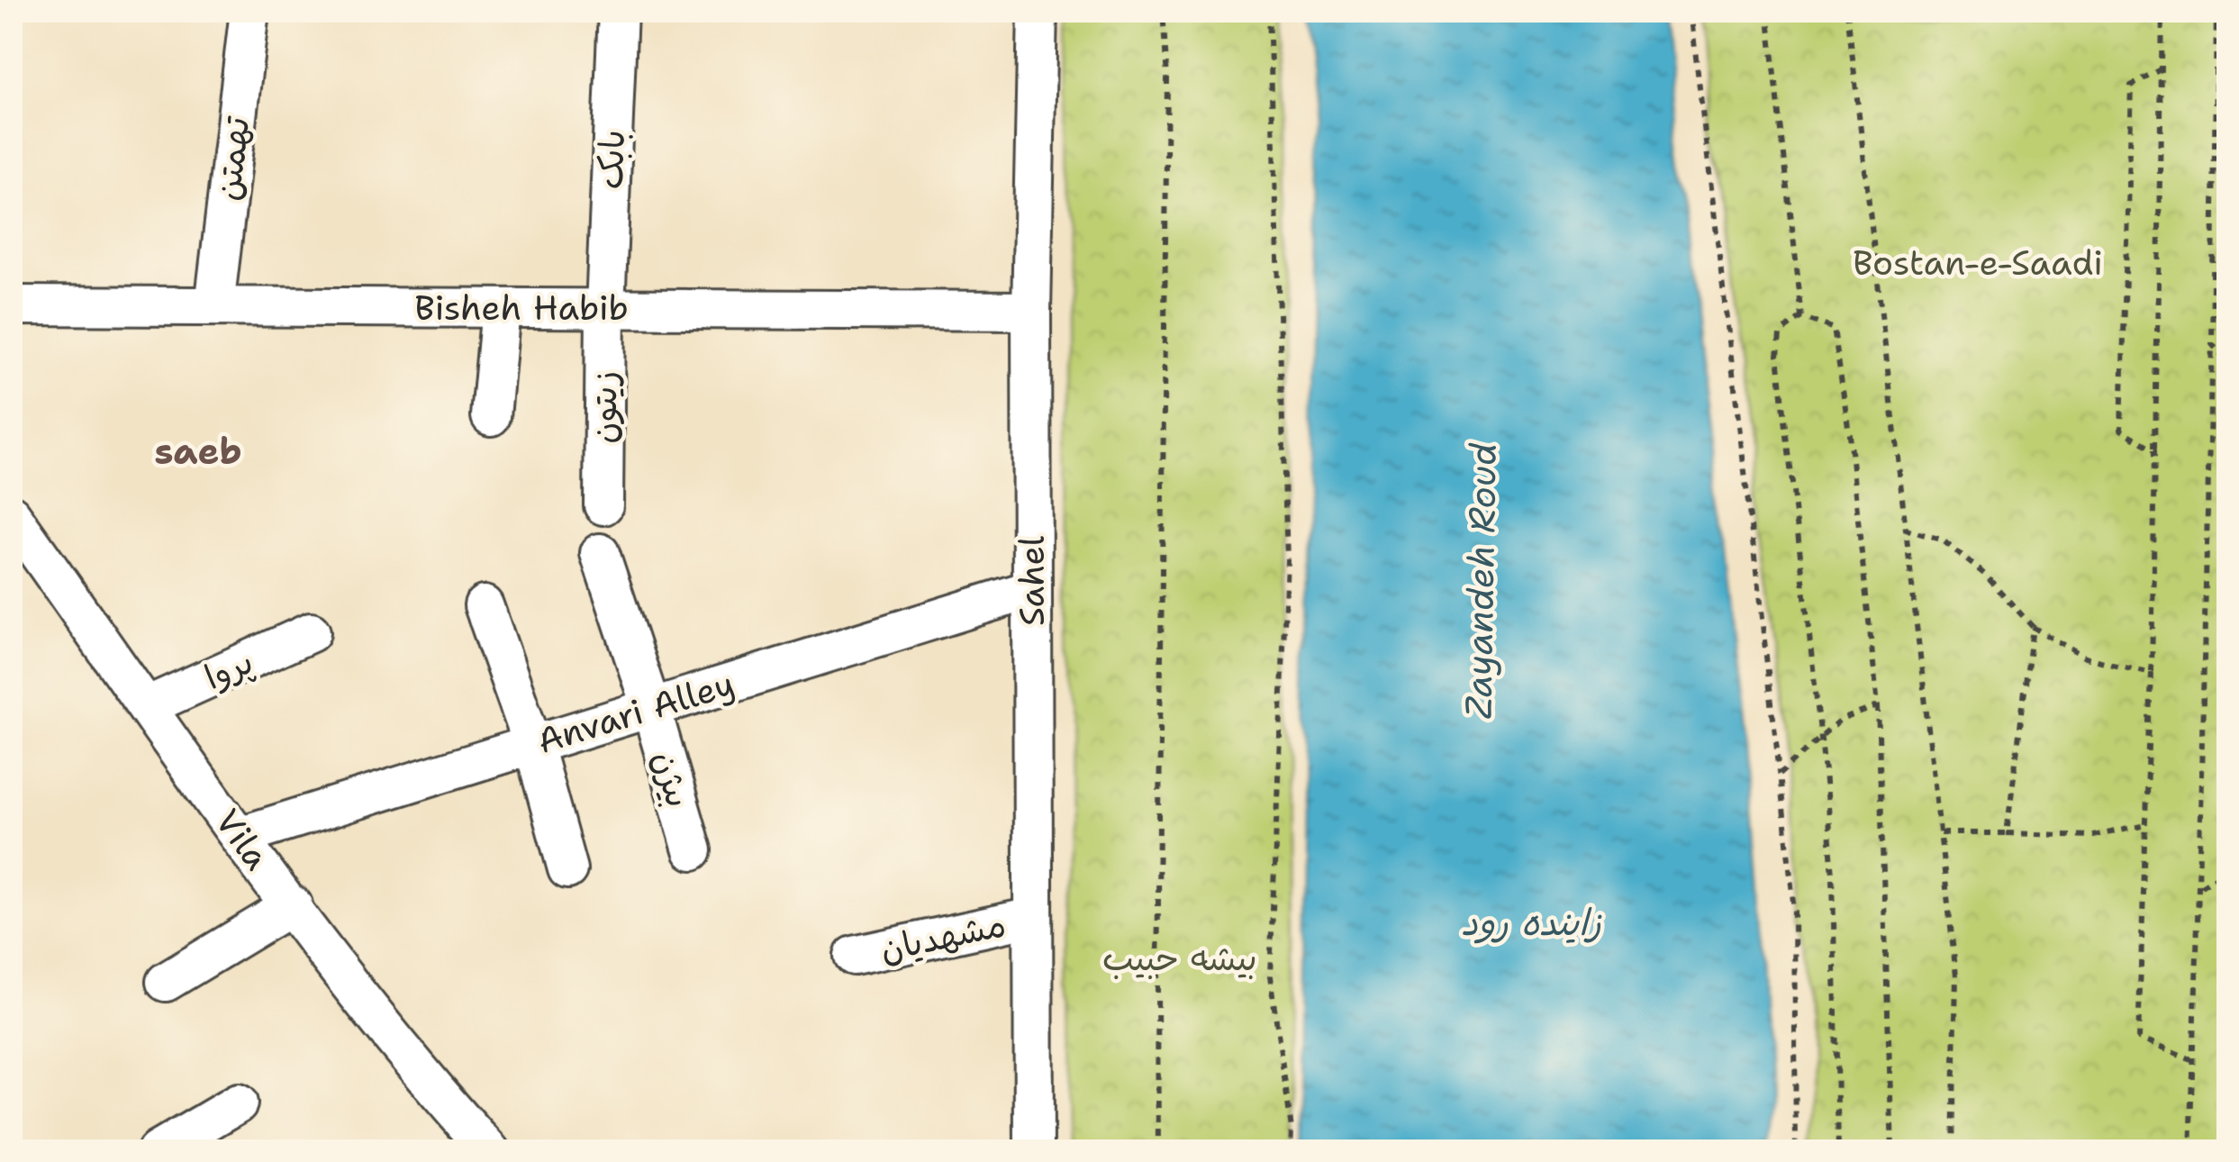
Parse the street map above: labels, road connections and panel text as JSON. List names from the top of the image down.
{
  "streets": {
    "street": [
      "تهمتن",
      "بابک",
      "Bisheh Habib",
      "زیتون",
      "Sahel",
      "پروا",
      "Anvari Alley",
      "بیژن",
      "Vila",
      "مشهدیان"
    ]
  },
  "crossings": [
    ["تهمتن", "Bisheh Habib"],
    ["بابک", "Bisheh Habib"],
    ["بابک", "زیتون"],
    ["Bisheh Habib", "زیتون"],
    ["Bisheh Habib", "Sahel"],
    ["Sahel", "Anvari Alley"],
    ["Sahel", "مشهدیان"],
    ["پروا", "Vila"],
    ["Anvari Alley", "بیژن"],
    ["Anvari Alley", "Vila"]
  ],
  "districts": ["saeb"],
  "water": ["Zayandeh Roud", "زاینده رود"],
  "parks": ["Bostan-e-Saadi", "بیشه حبیب"]
}
